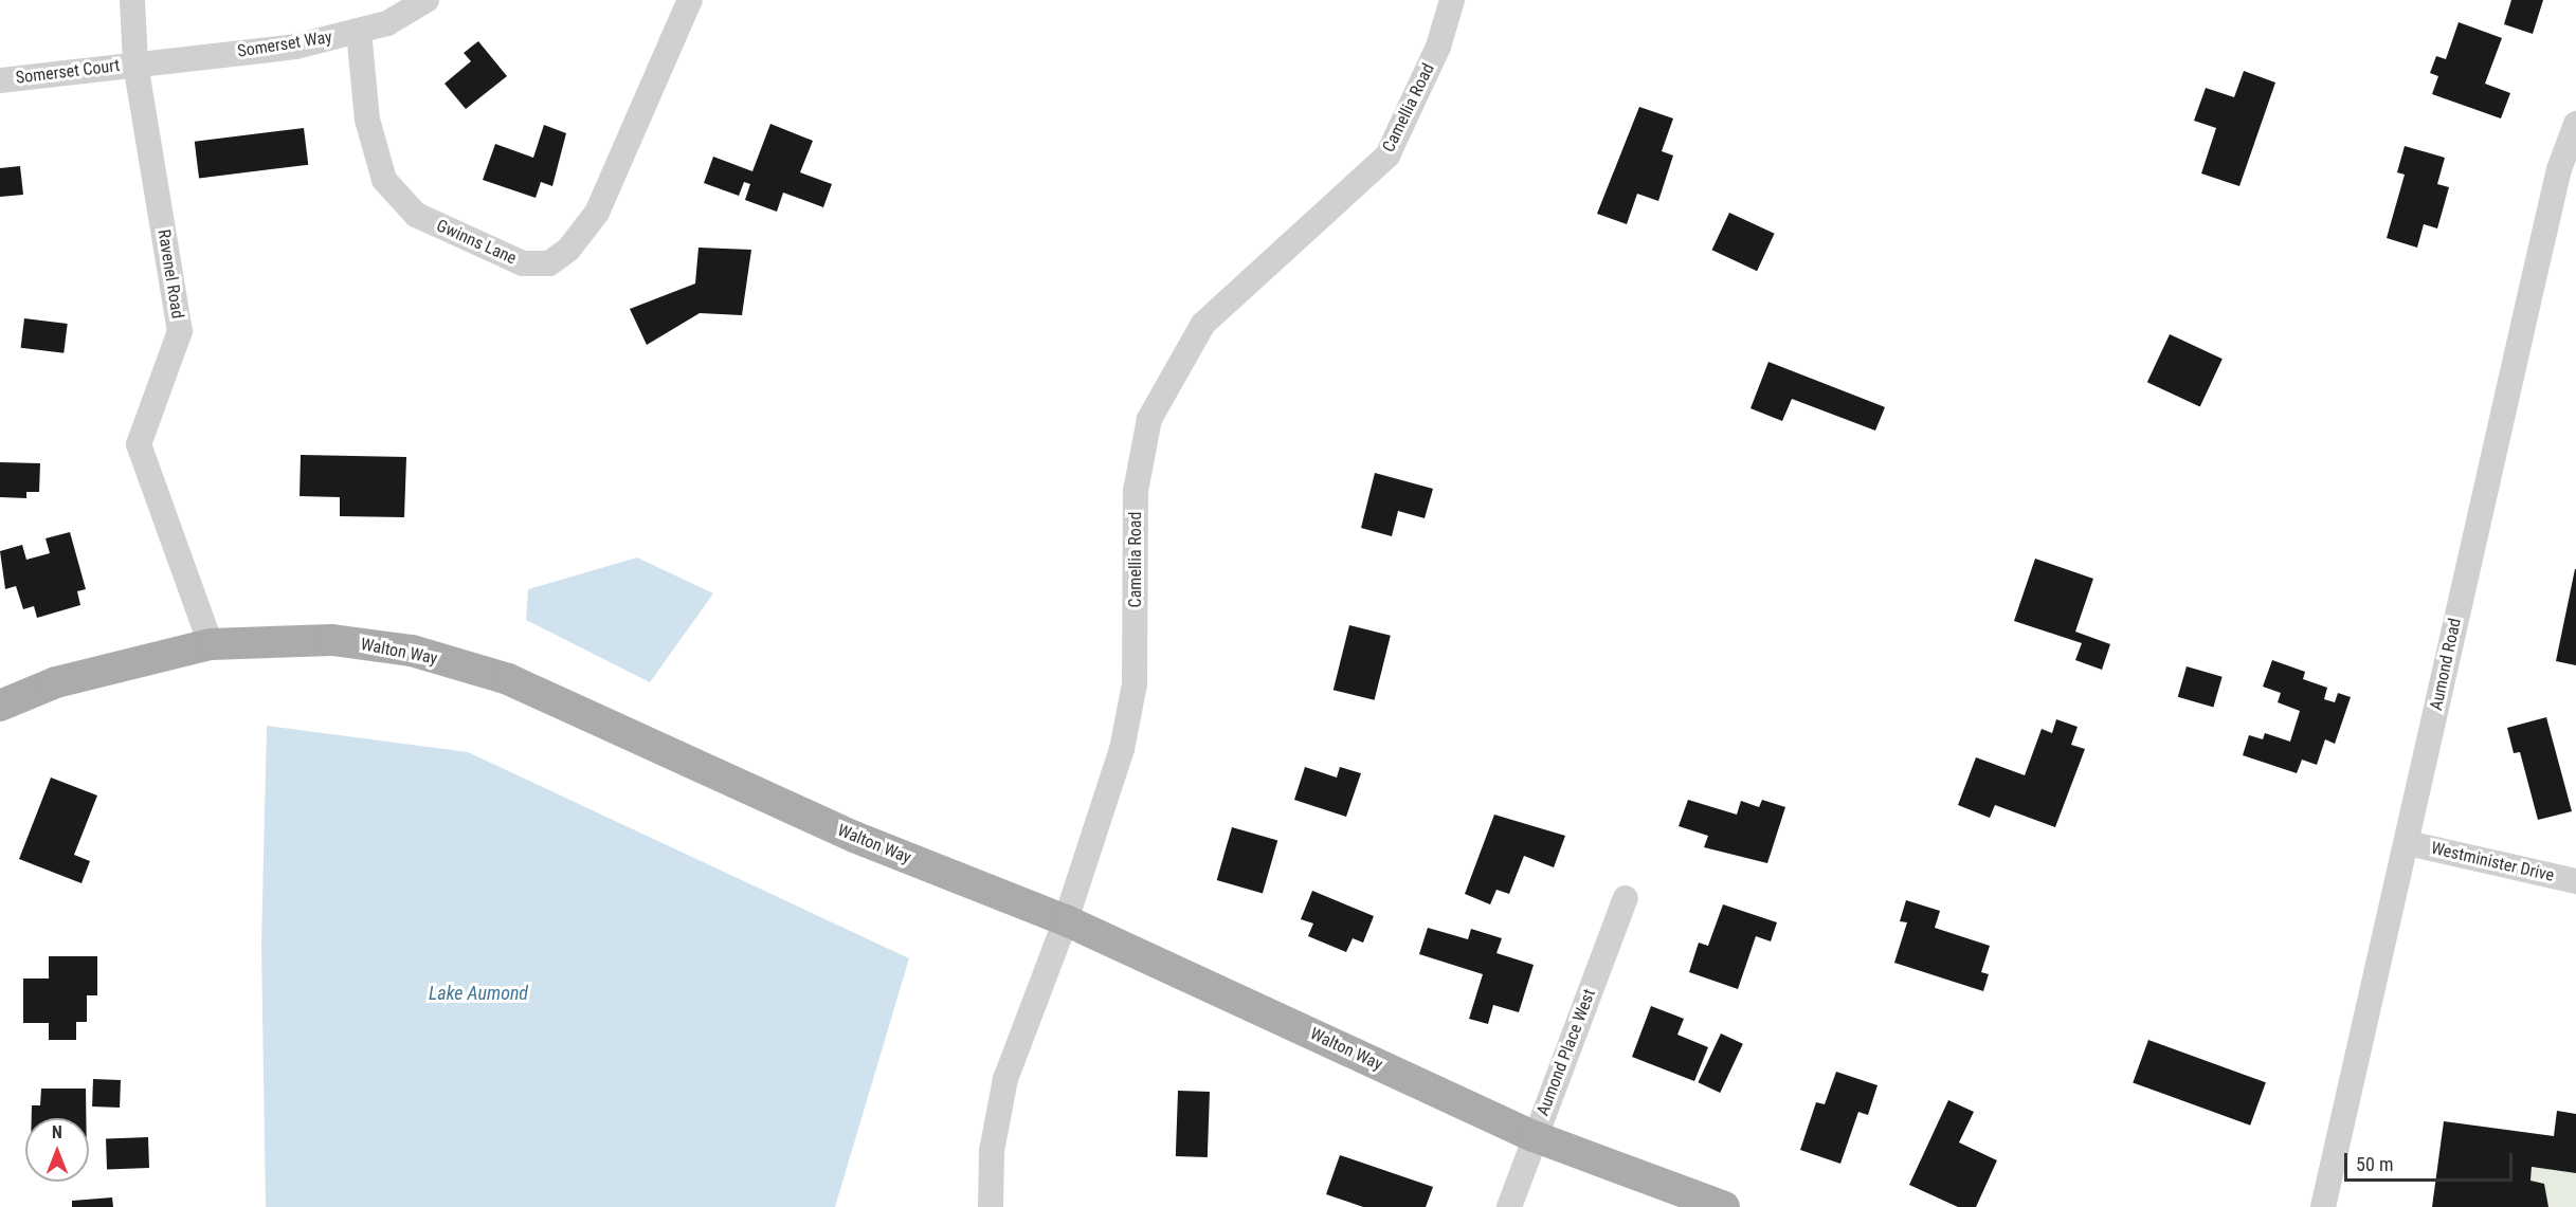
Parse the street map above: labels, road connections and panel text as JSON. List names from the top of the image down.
{
  "streets": {
    "main road": ["Walton Way"],
    "street": [
      "Somerset Way",
      "Somerset Court",
      "Camellia Road",
      "Gwinns Lane",
      "Ravenel Road",
      "Aumond Road",
      "Westminister Drive",
      "Aumond Place West"
    ]
  },
  "crossings": [
    ["Somerset Way", "Somerset Court"],
    ["Somerset Way", "Gwinns Lane"],
    ["Somerset Way", "Ravenel Road"],
    ["Somerset Court", "Ravenel Road"],
    ["Camellia Road", "Walton Way"],
    ["Ravenel Road", "Walton Way"],
    ["Walton Way", "Aumond Place West"],
    ["Aumond Road", "Westminister Drive"]
  ],
  "water": ["Lake Aumond"],
  "scale_bar": "50 m",
  "north": "top"
}
